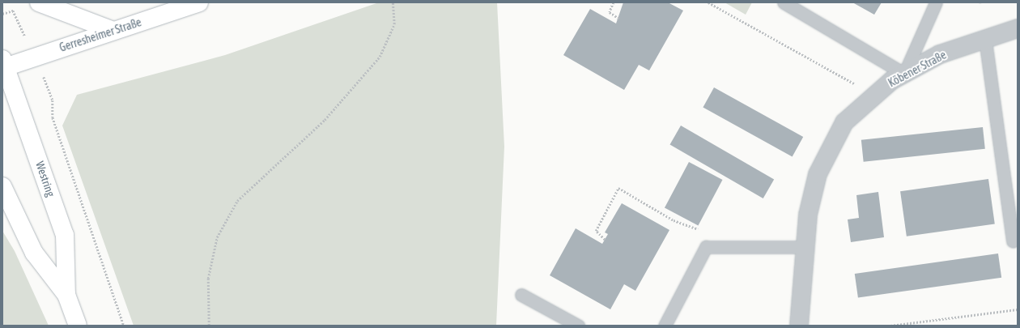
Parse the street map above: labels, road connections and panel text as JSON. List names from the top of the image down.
{
  "streets": {
    "main road": ["Gerresheimer Straße", "Westring"],
    "street": ["Köbener Straße"]
  },
  "crossings": [
    ["Gerresheimer Straße", "Westring"]
  ]
}
